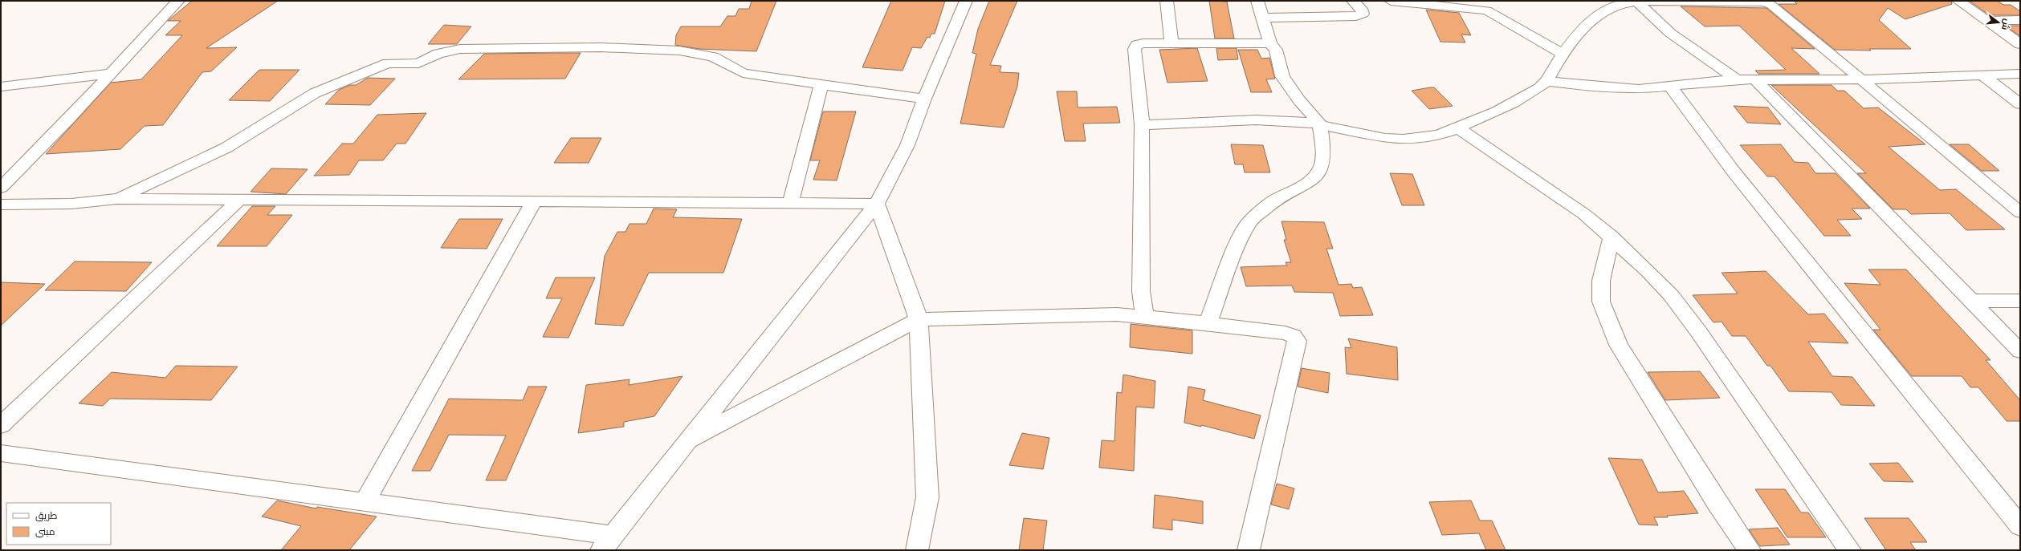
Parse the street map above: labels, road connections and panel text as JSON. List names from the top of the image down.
{
  "legend": ["طريق", "مبنى"],
  "north": "right"
}
